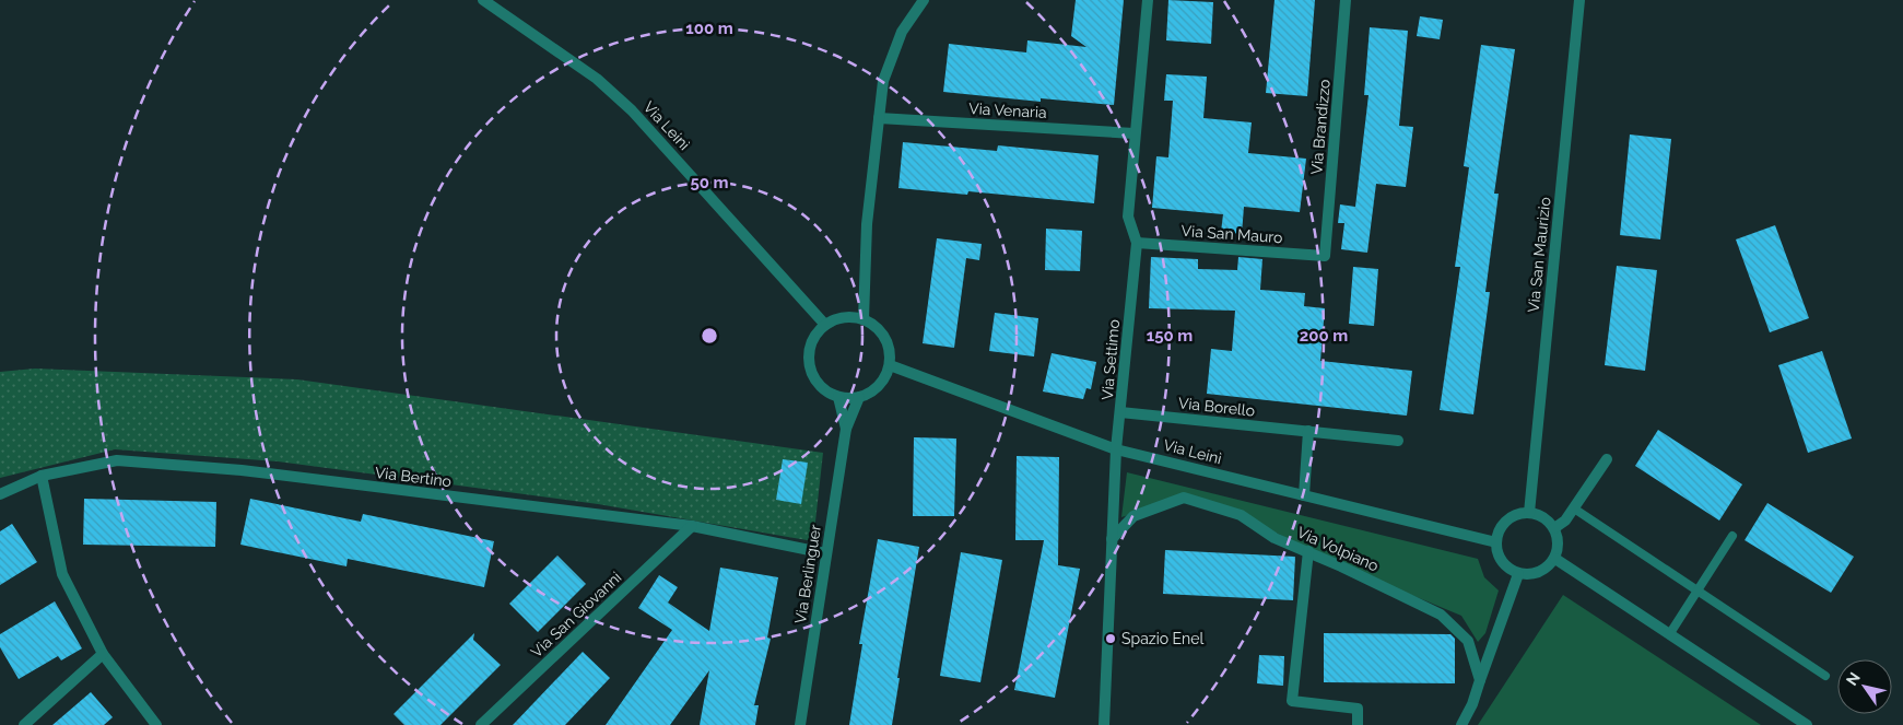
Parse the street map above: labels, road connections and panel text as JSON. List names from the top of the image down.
{
  "streets": {
    "street": [
      "Via Venaria",
      "Via Leinì",
      "Via Brandizzo",
      "Via San Mauro",
      "Via San Maurizio",
      "Via Settimo",
      "Via Borello",
      "Via Bertino",
      "Via Volpiano",
      "Via Berlinguer",
      "Via San Giovanni"
    ]
  },
  "crossings": [
    ["Via Venaria", "Via Settimo"],
    ["Via Leinì", "Via San Maurizio"],
    ["Via Leinì", "Via Settimo"],
    ["Via Brandizzo", "Via San Mauro"],
    ["Via San Mauro", "Via Settimo"],
    ["Via Settimo", "Via Borello"],
    ["Via Settimo", "Via Volpiano"],
    ["Via Bertino", "Via Berlinguer"],
    ["Via Bertino", "Via San Giovanni"]
  ],
  "places": ["Spazio Enel"],
  "north": "top left",
  "rings": [
    "100 m",
    "50 m",
    "150 m",
    "200 m"
  ]
}
